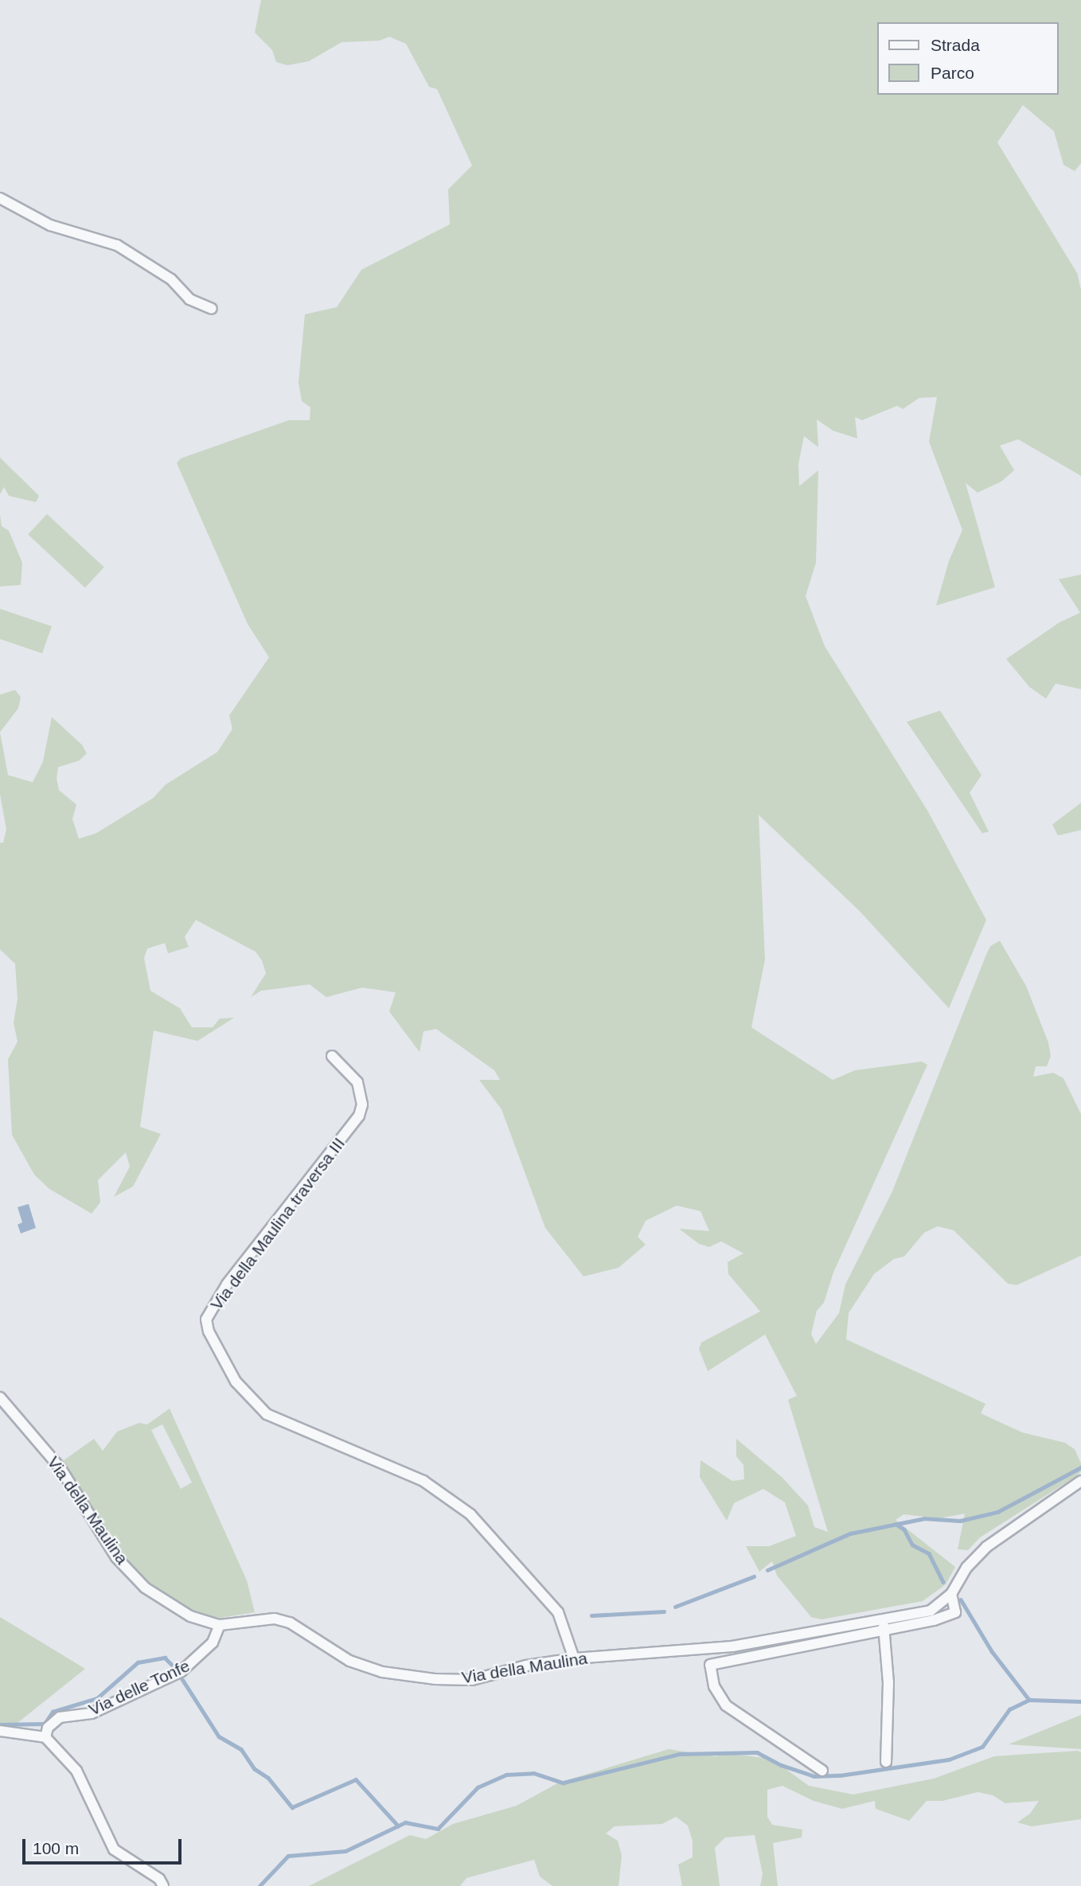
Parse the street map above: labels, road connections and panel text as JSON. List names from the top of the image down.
{
  "streets": {
    "street": ["Via della Maulina traversa III", "Via della Maulina", "Via delle Tonfe"]
  },
  "crossings": [
    ["Via della Maulina traversa III", "Via della Maulina"],
    ["Via della Maulina", "Via delle Tonfe"]
  ],
  "legend": ["Strada", "Parco"],
  "scale_bar": "100 m"
}
